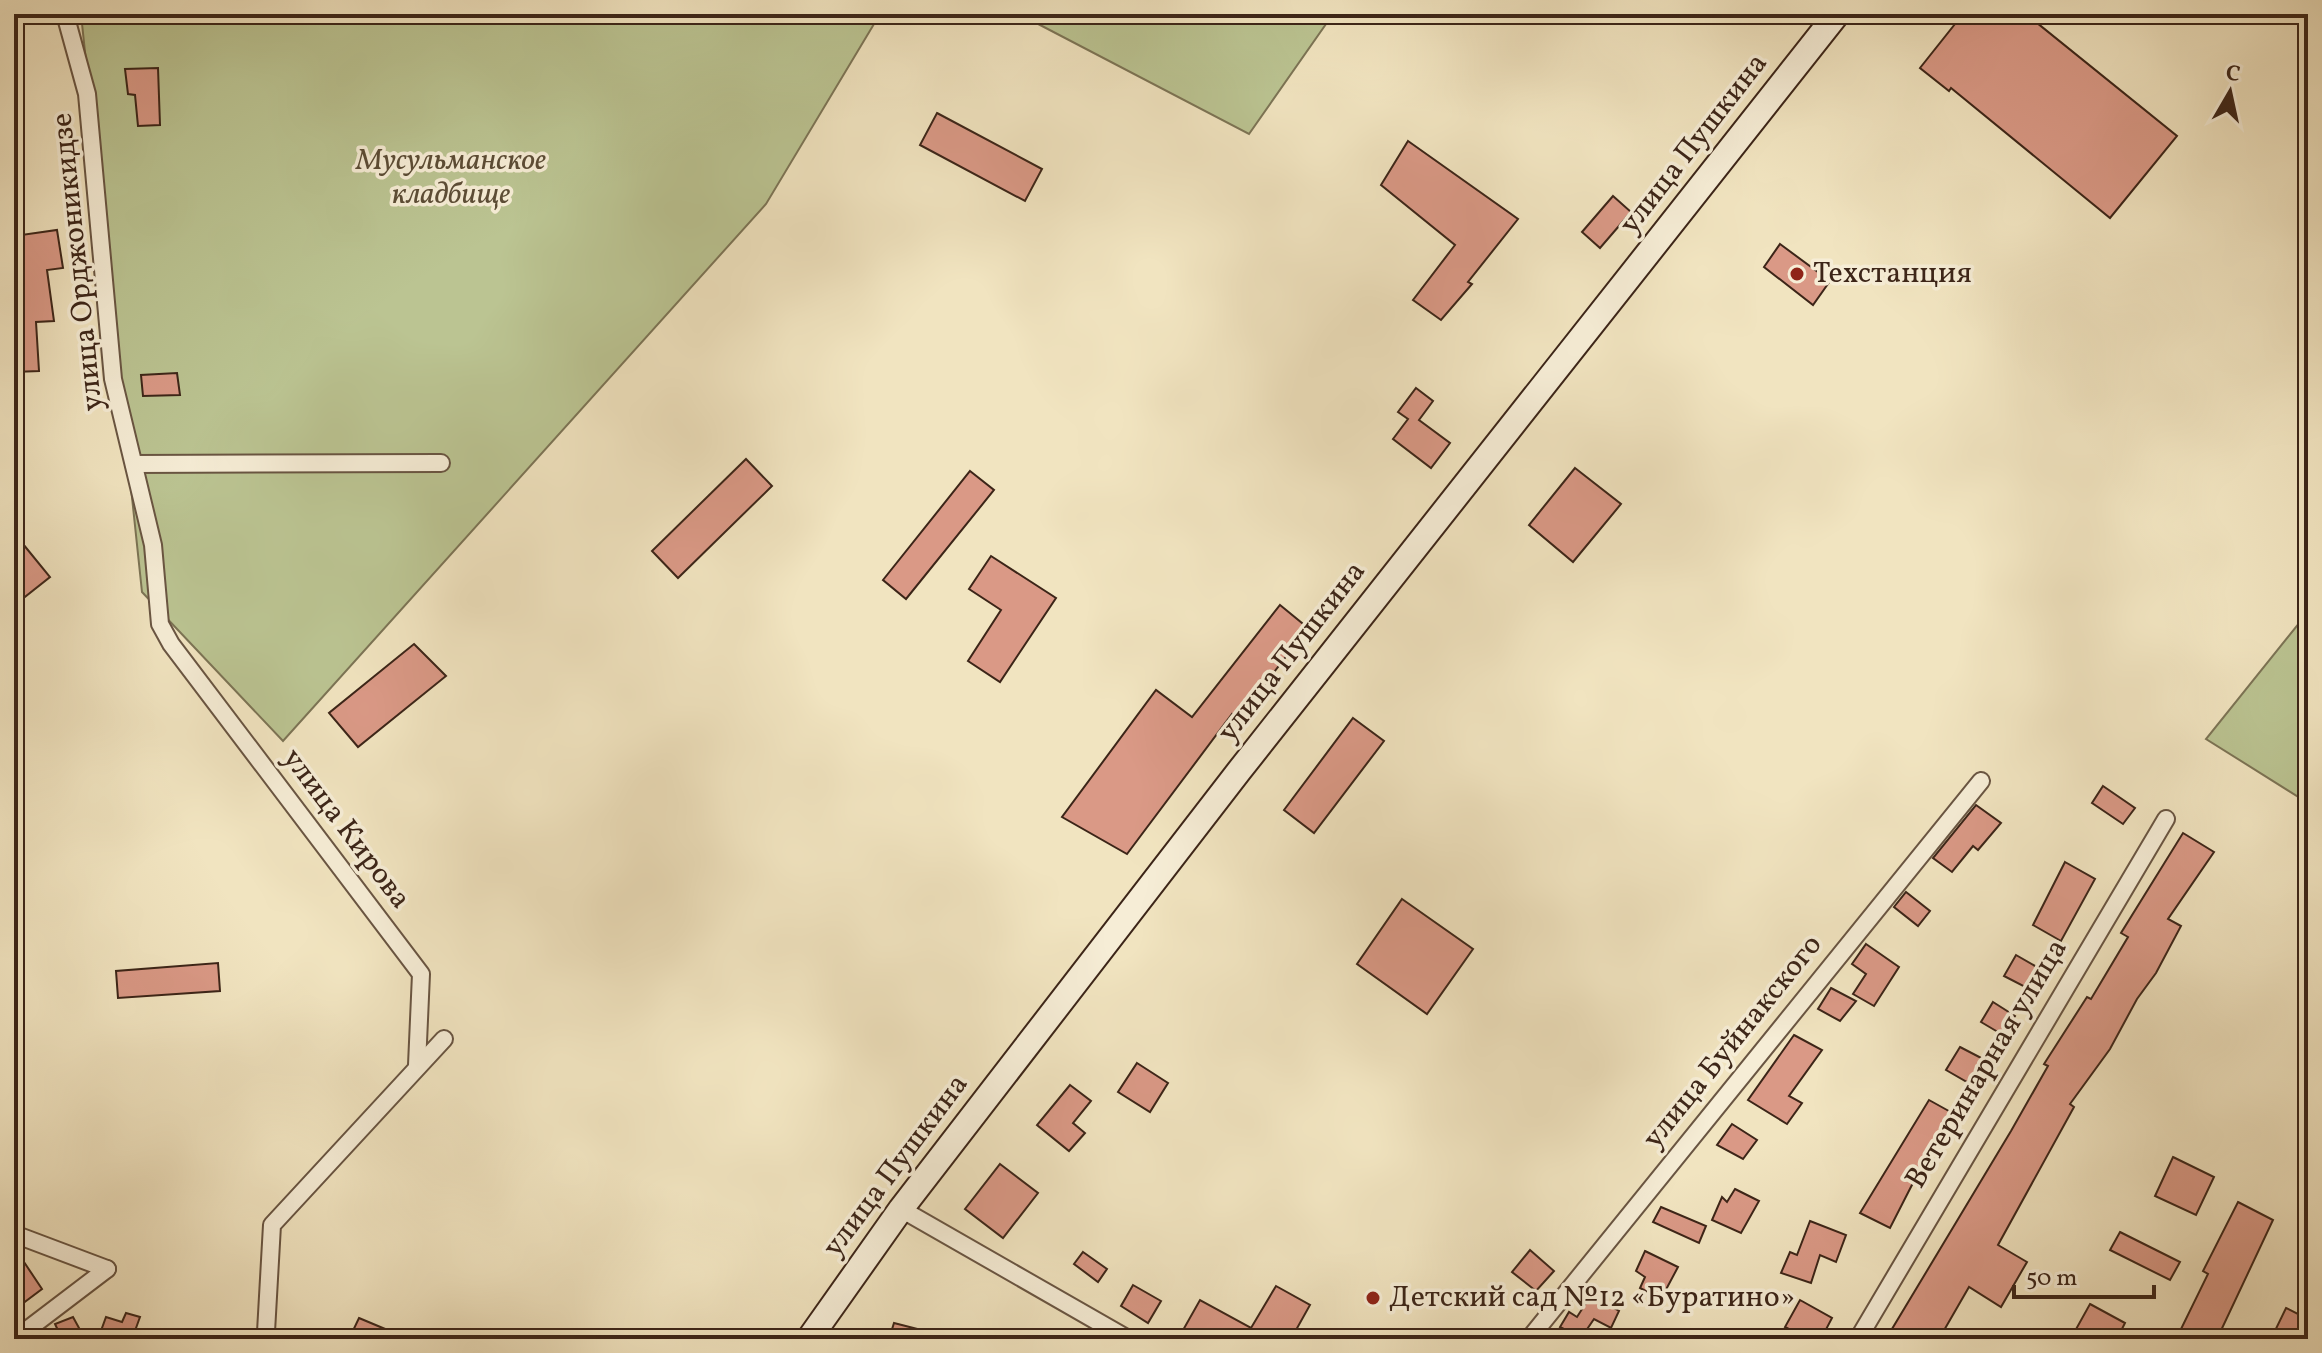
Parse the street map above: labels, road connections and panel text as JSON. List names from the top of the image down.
{
  "streets": {
    "street": [
      "улица Пушкина",
      "улица Орджоникидзе",
      "улица Кирова",
      "улица Буйнакского",
      "Ветеринарная улица"
    ]
  },
  "crossings": [
    ["улица Орджоникидзе", "улица Кирова"]
  ],
  "parks": ["Мусульманское кладбище"],
  "places": ["Техстанция", "Детский сад №12 «Буратино»"],
  "scale_bar": "50 m",
  "north": "top"
}
